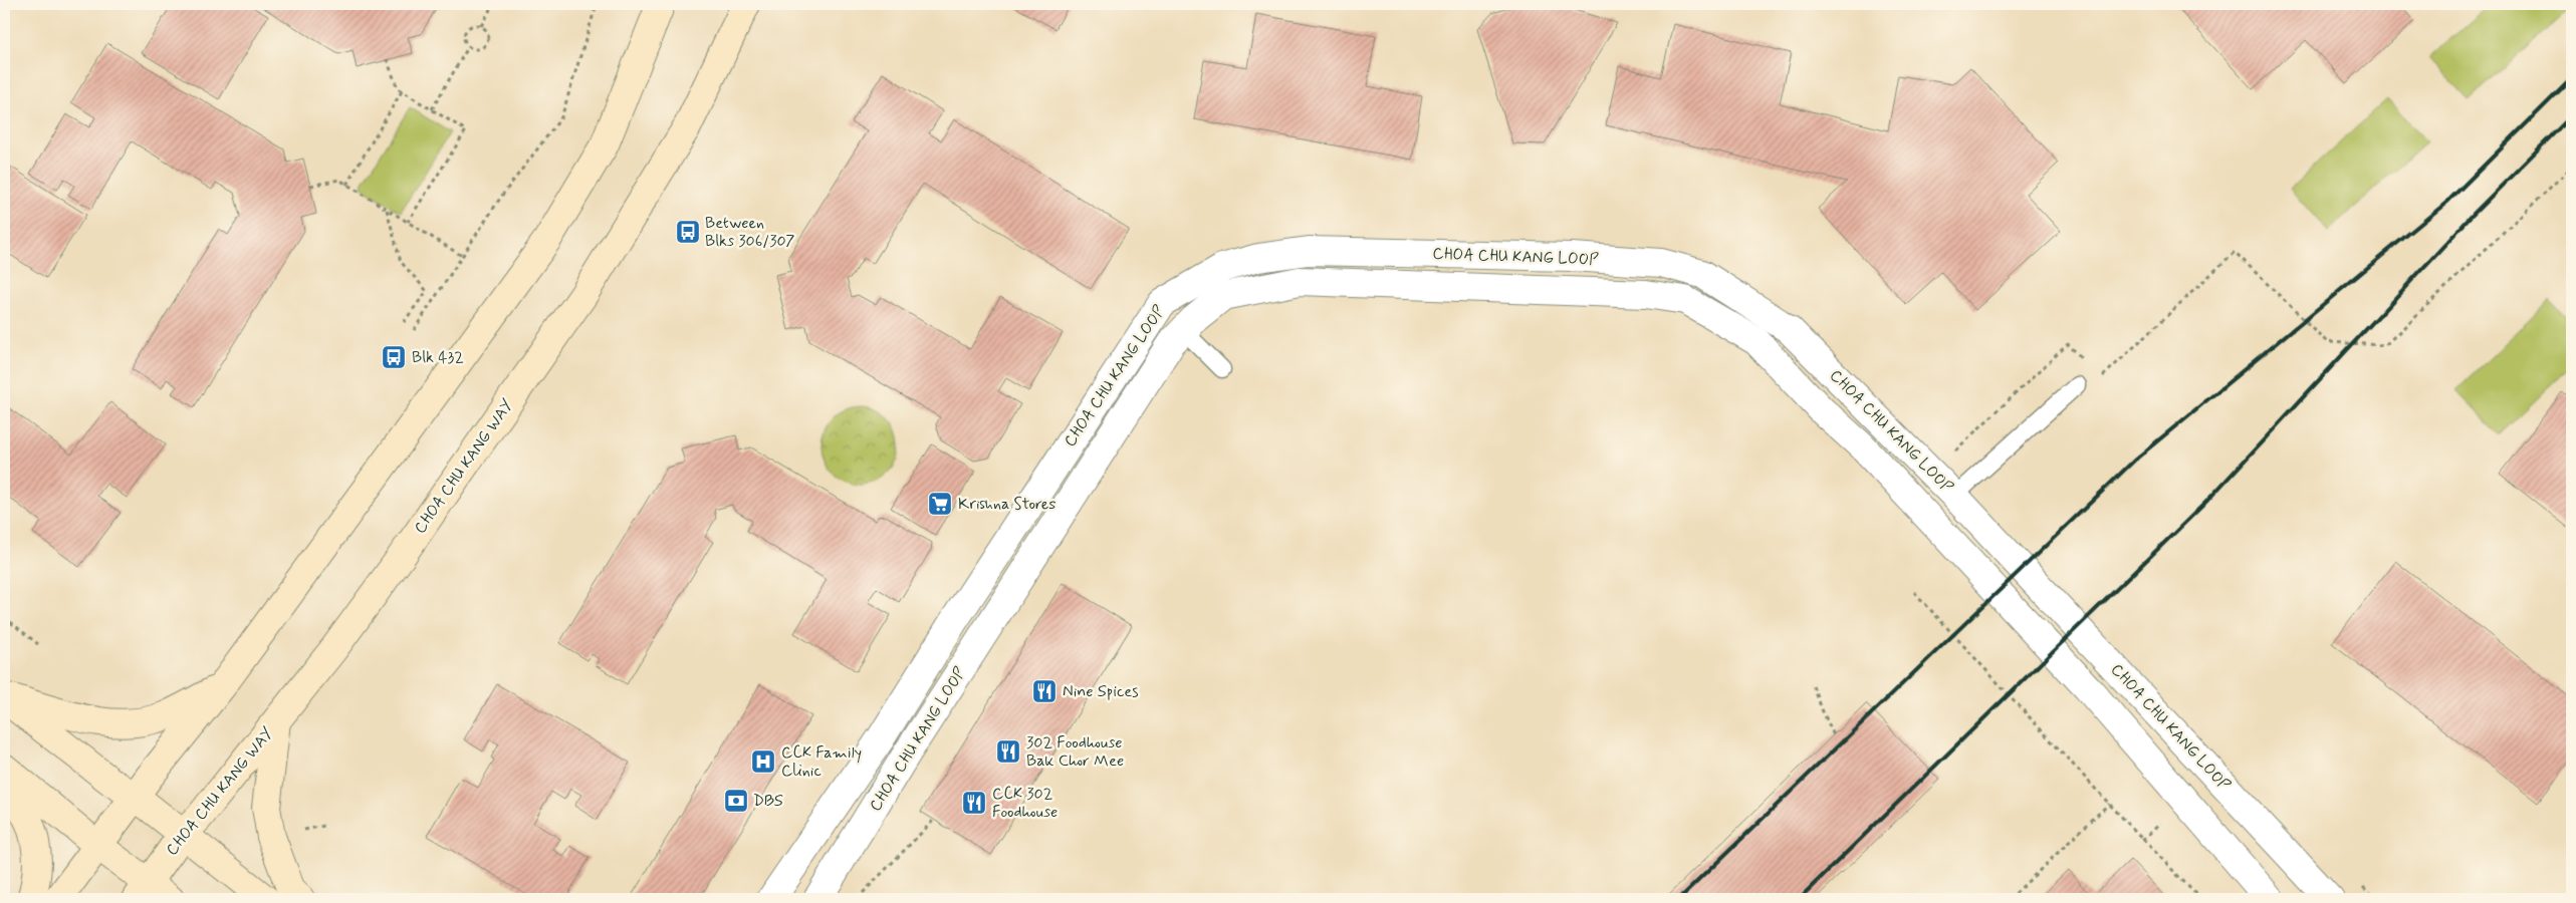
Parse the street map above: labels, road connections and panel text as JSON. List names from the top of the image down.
{
  "streets": {
    "main road": ["CHOA CHU KANG WAY"],
    "street": ["CHOA CHU KANG LOOP"]
  },
  "places": {
    "bus stop": ["Between Blks 306/307", "Blk 432"],
    "supermarket": ["Krishna Stores"],
    "restaurant": ["Nine Spices", "302 Foodhouse Bak Chor Mee", "CCK 302 Foodhouse"],
    "hospital": ["CCK Family Clinic"],
    "bank": ["DBS"]
  }
}
